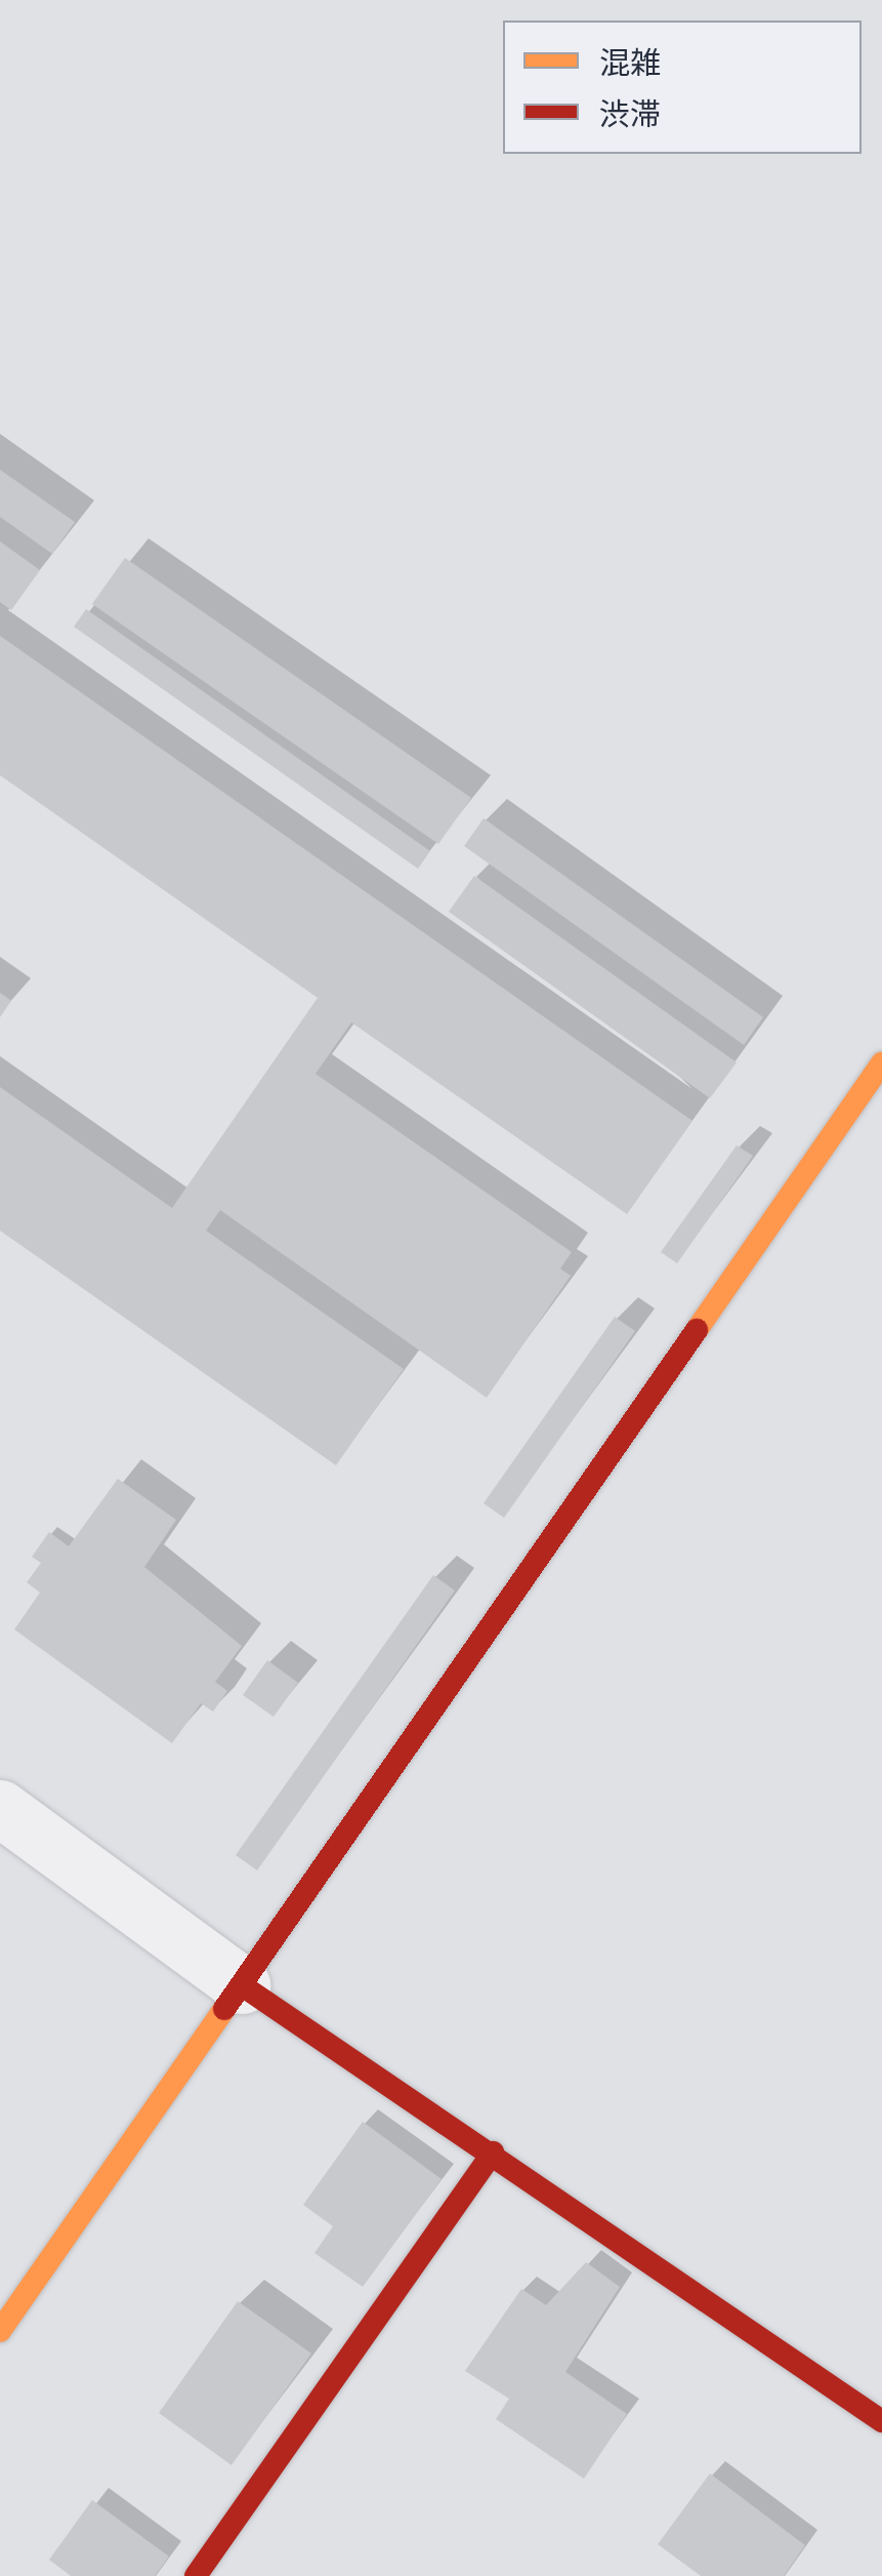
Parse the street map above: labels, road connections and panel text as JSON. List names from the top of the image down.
{
  "legend": ["混雑", "渋滞"]
}
